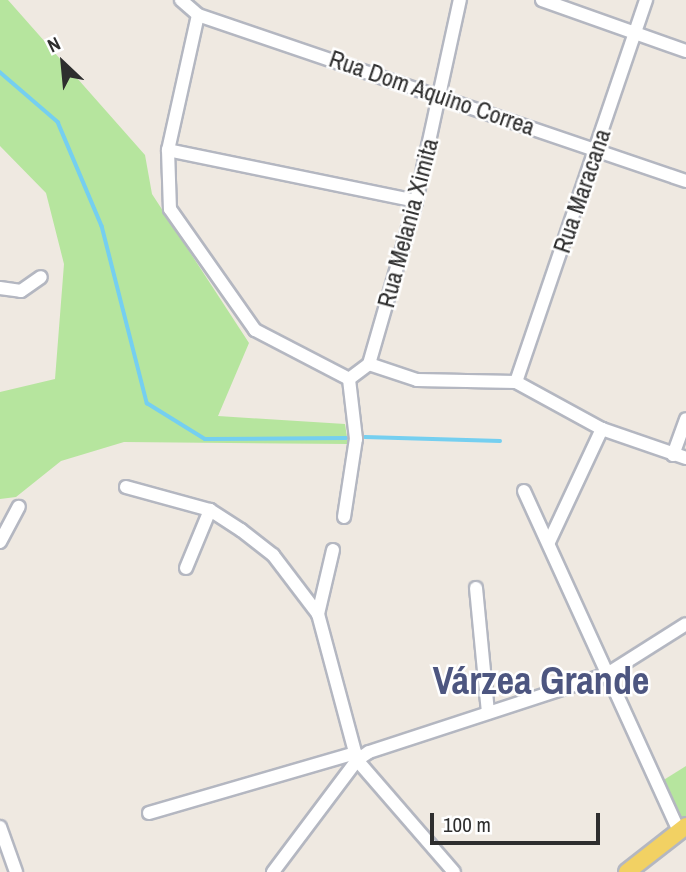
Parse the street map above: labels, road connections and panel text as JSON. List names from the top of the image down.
{
  "streets": {
    "street": ["Rua Dom Aquino Correa", "Rua Maracana", "Rua Melania Ximita"]
  },
  "crossings": [
    ["Rua Dom Aquino Correa", "Rua Maracana"],
    ["Rua Dom Aquino Correa", "Rua Melania Ximita"]
  ],
  "districts": ["Várzea Grande"],
  "scale_bar": "100 m",
  "north": "top left"
}
